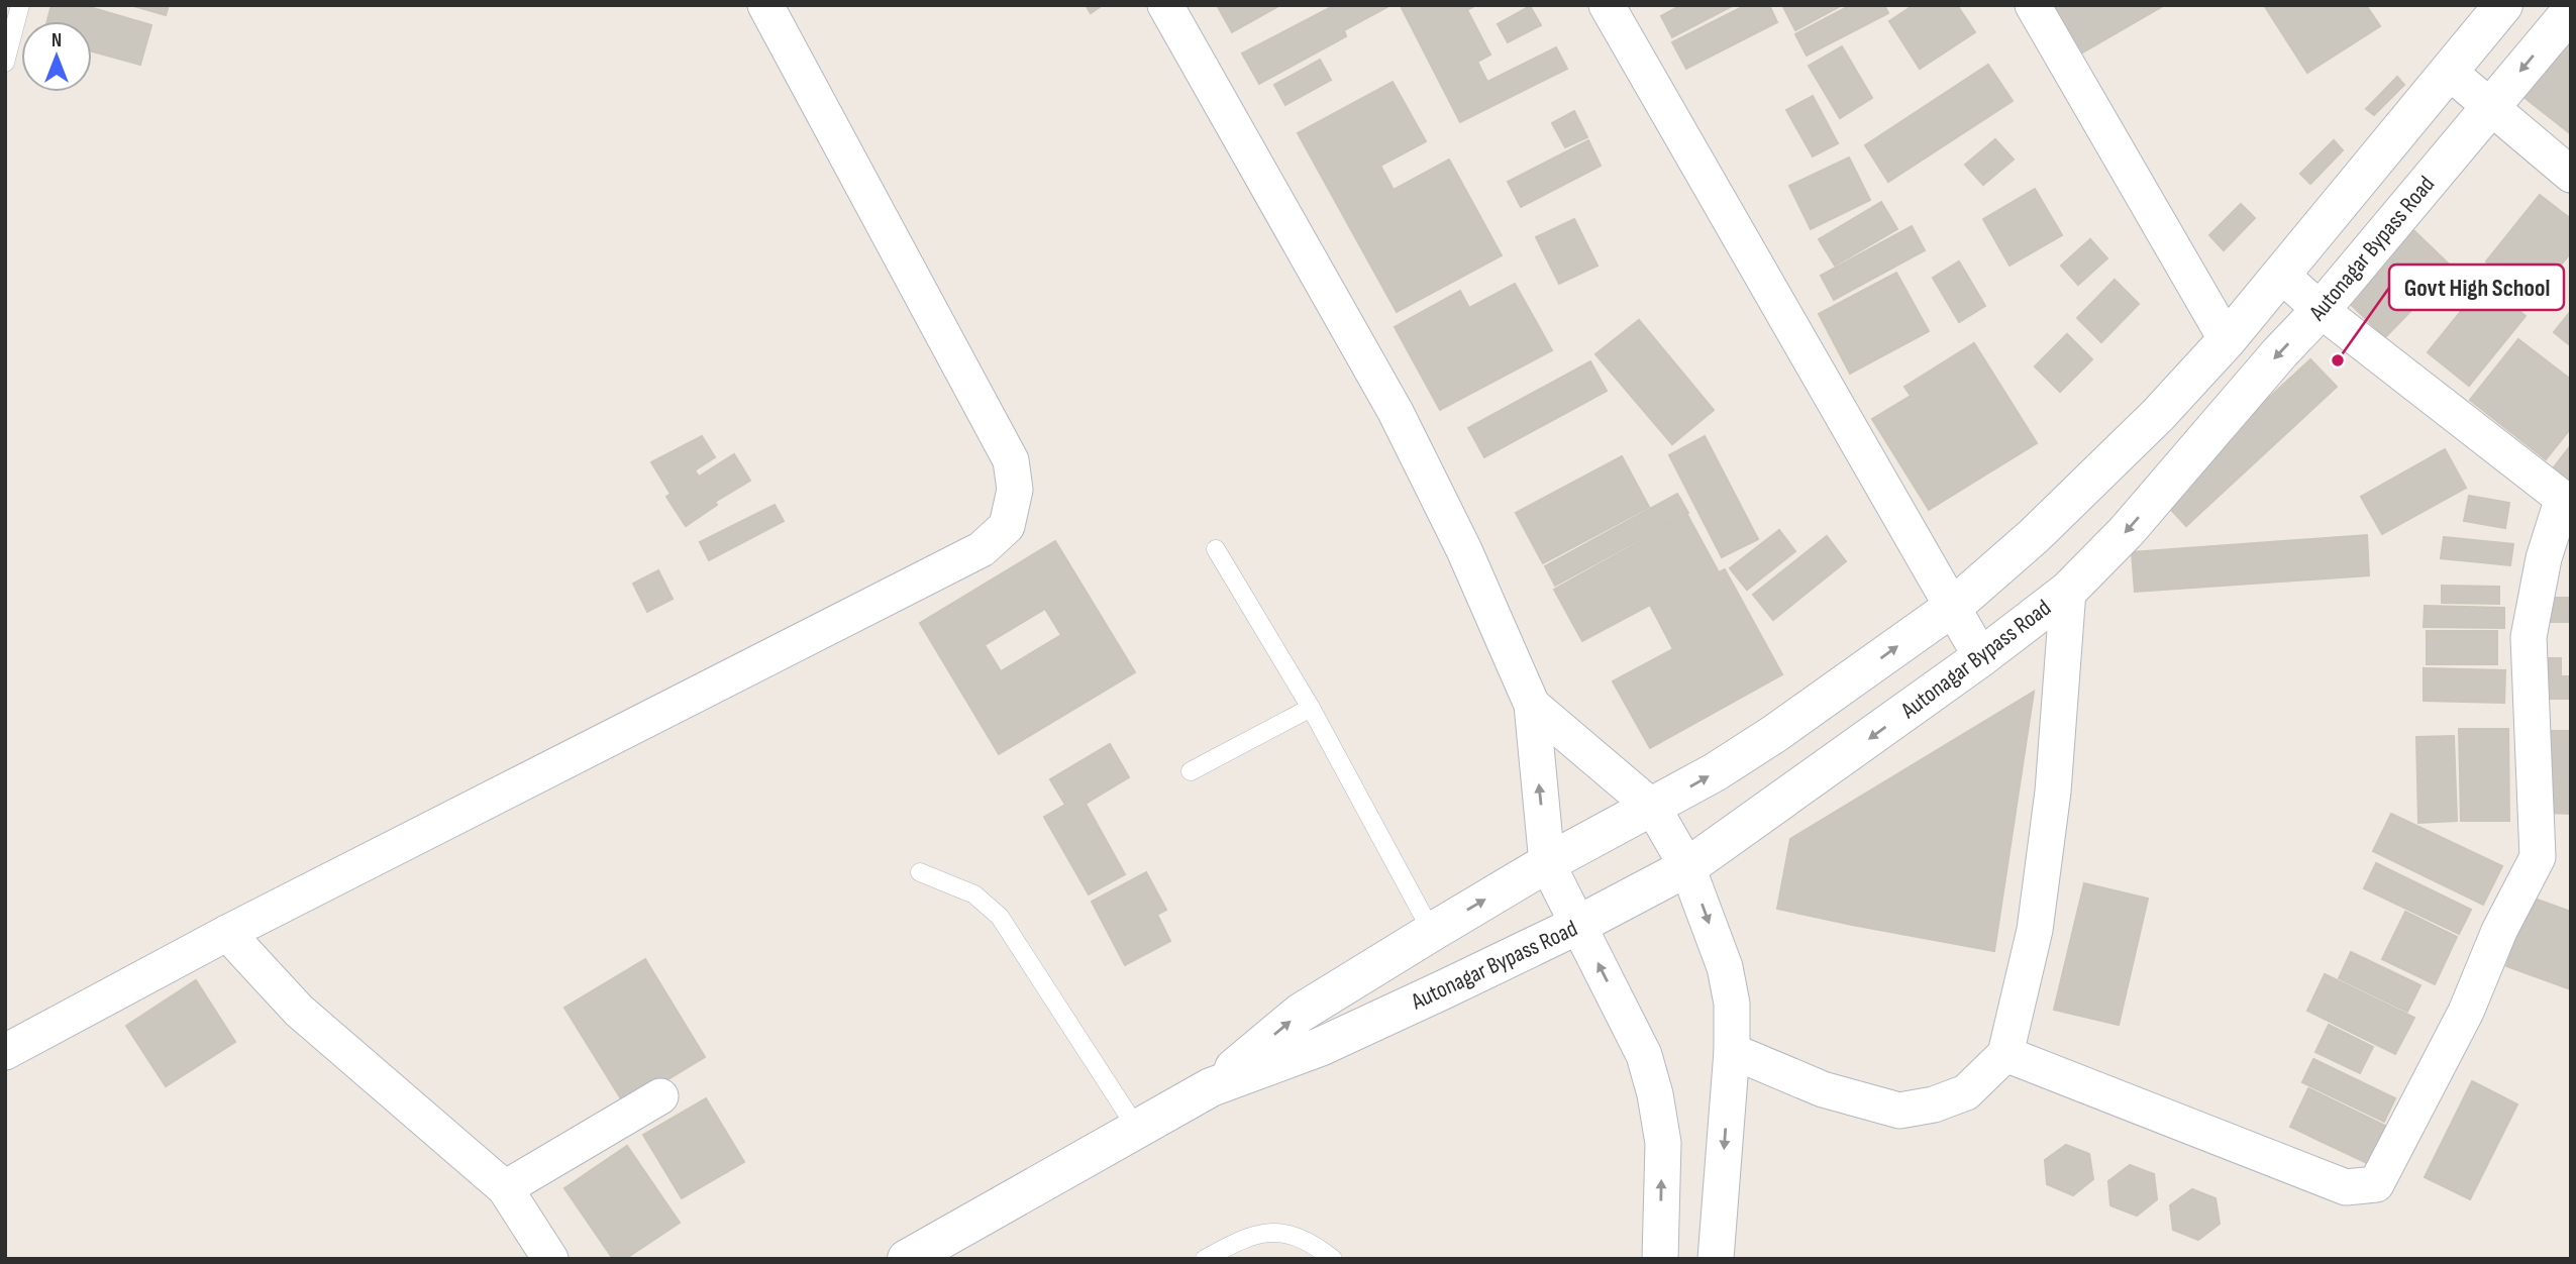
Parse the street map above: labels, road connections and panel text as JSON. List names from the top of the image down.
{
  "streets": {
    "main road": ["Autonagar Bypass Road"]
  },
  "places": ["Govt High School"],
  "north": "top"
}
